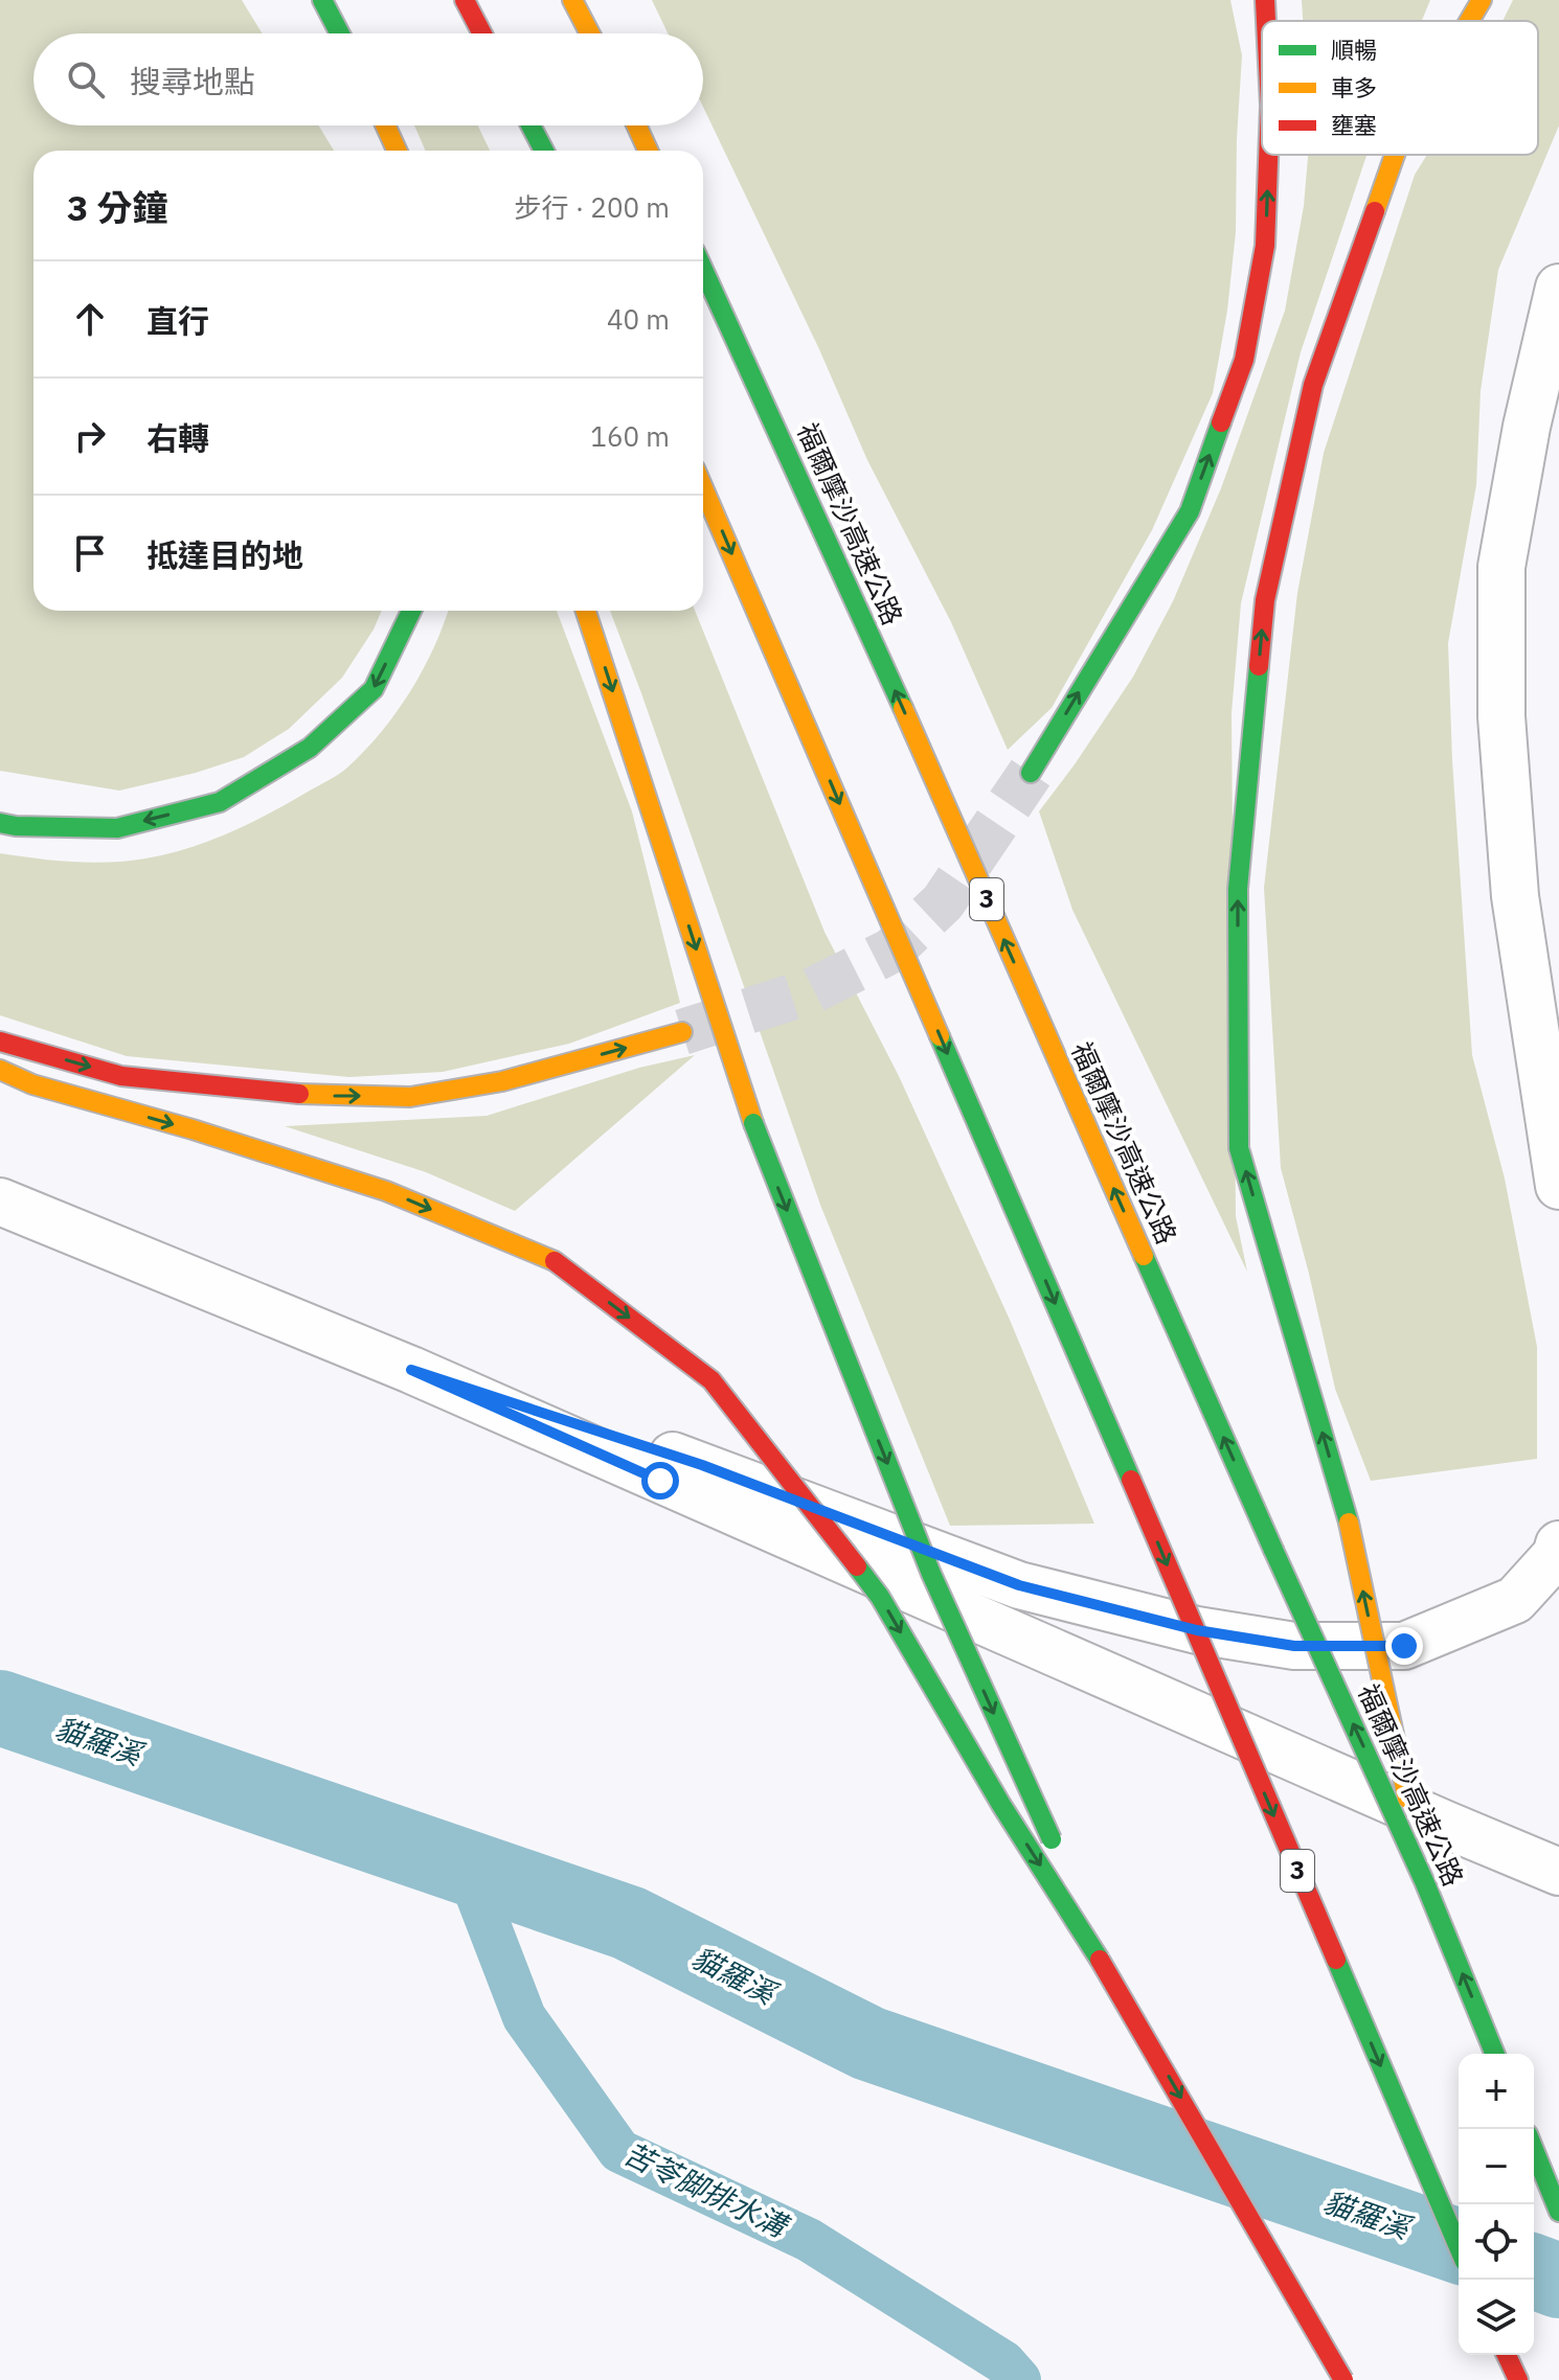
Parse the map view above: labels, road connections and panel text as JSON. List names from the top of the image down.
{
  "streets": {
    "highway": ["福爾摩沙高速公路", "3"]
  },
  "water": ["貓羅溪", "苦苓脚排水溝"],
  "legend": ["順暢", "車多", "壅塞"],
  "page": {
    "search": "搜尋地點",
    "heading": ["3 分鐘", "步行 · 200 m"],
    "list": [
      ["直行", "40 m"],
      ["右轉", "160 m"],
      "抵達目的地"
    ],
    "map_buttons": ["+", "−"]
  }
}
